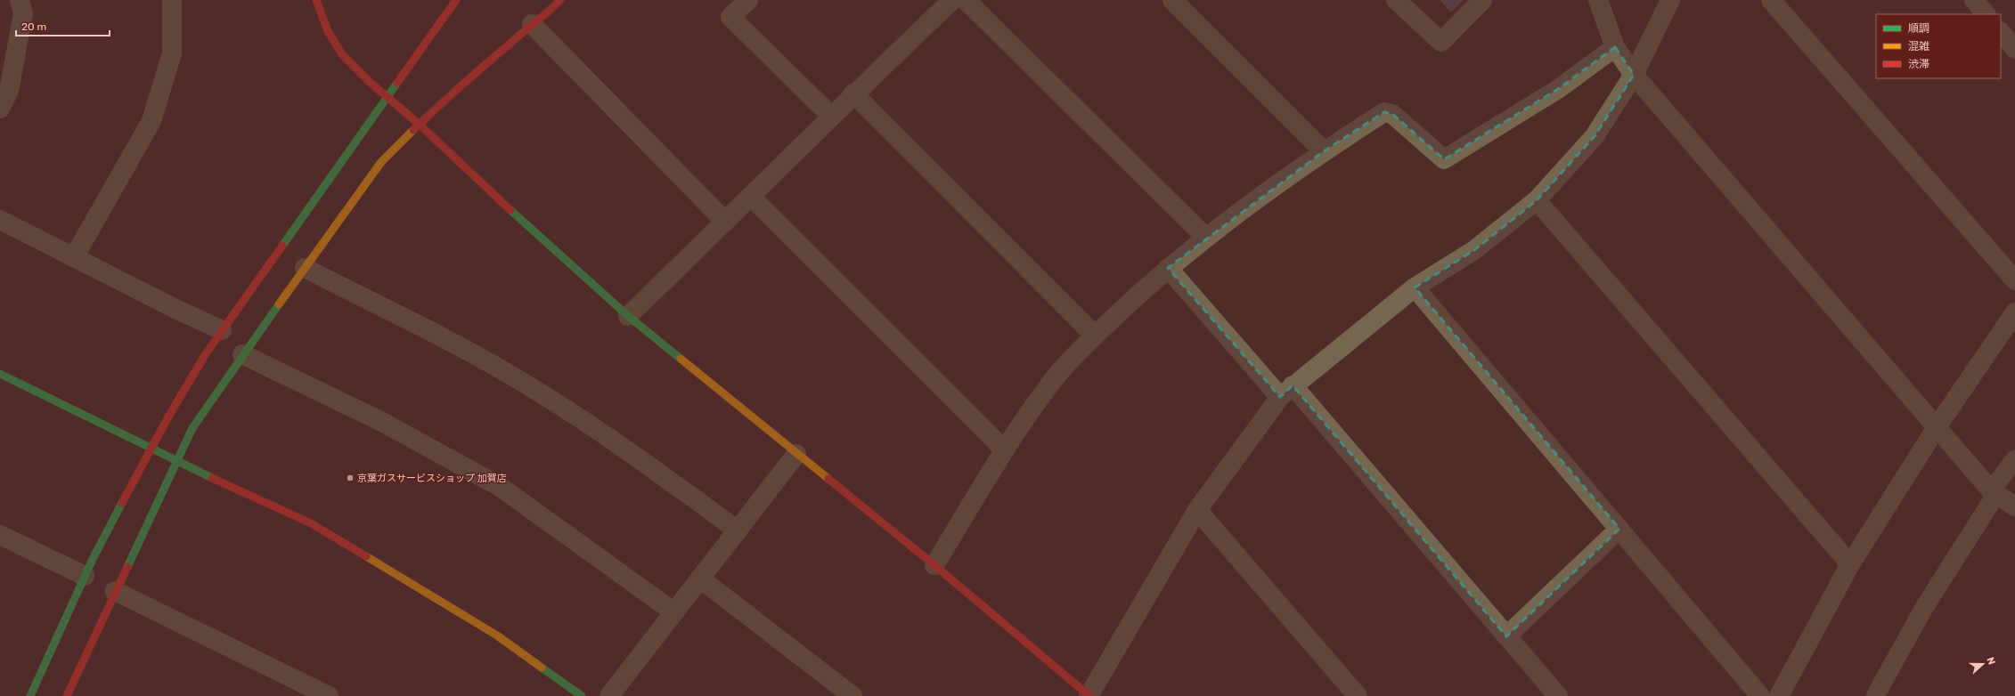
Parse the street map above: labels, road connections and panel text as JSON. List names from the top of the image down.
{
  "places": ["京葉ガスサービスショップ 加賀店"],
  "legend": ["順調", "混雑", "渋滞"],
  "scale_bar": "20 m",
  "north": "right"
}
